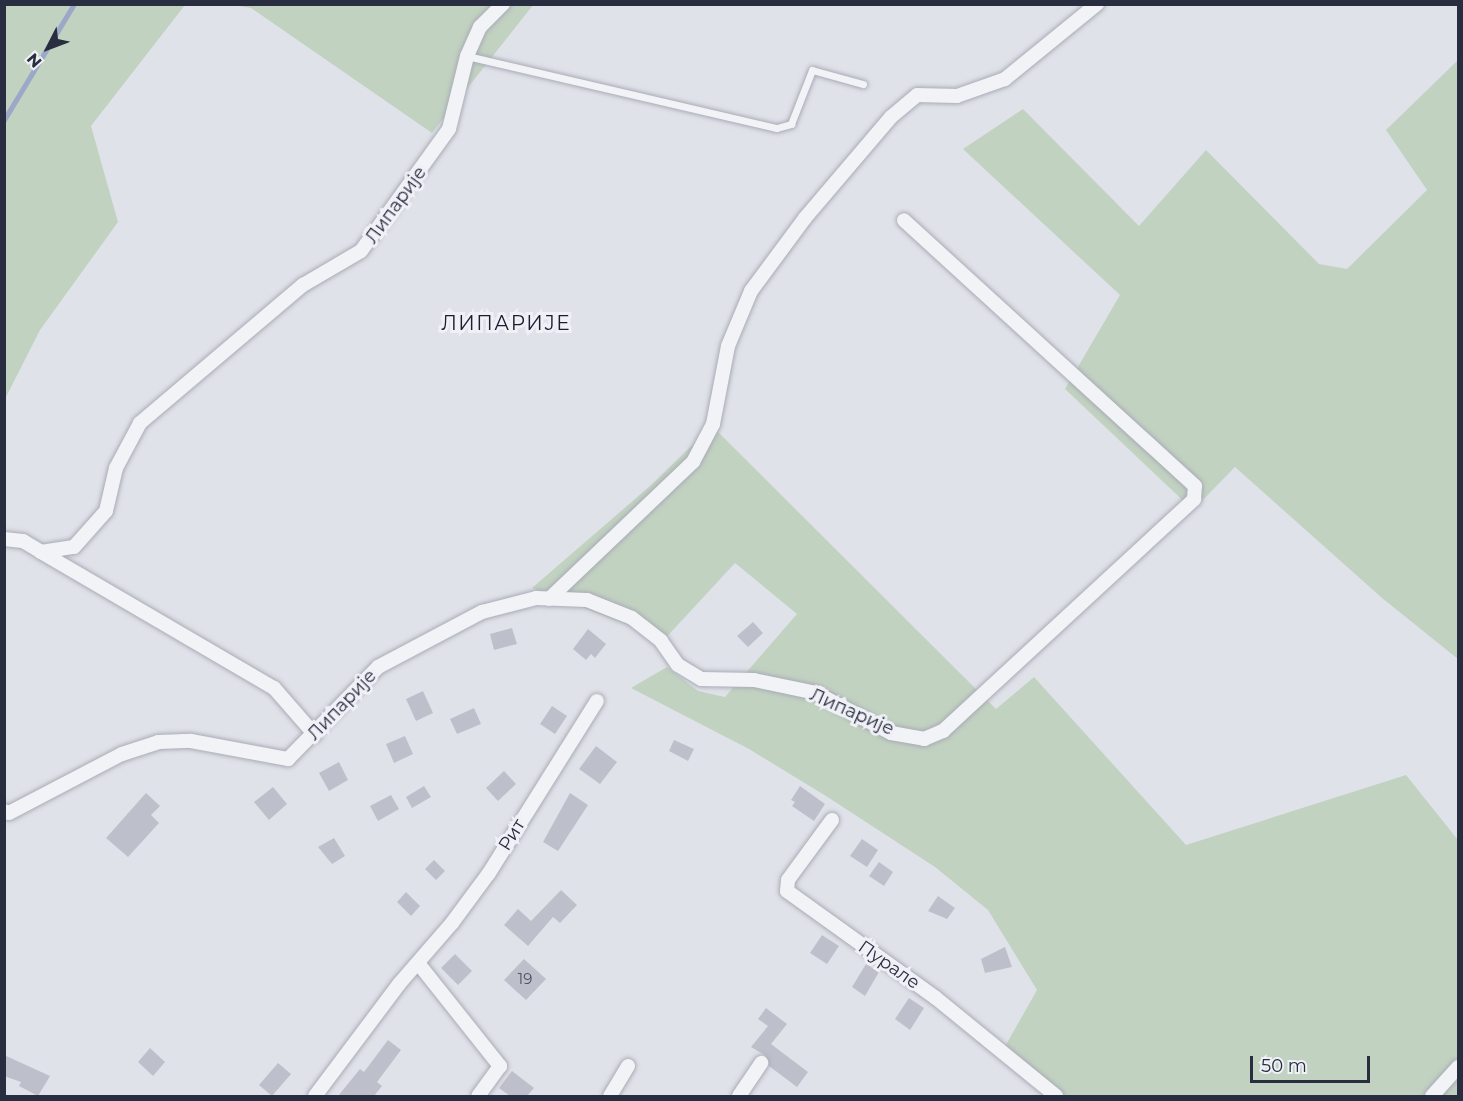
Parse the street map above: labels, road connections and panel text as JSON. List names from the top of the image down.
{
  "streets": {
    "street": ["Липарије", "Рит", "Пурале"]
  },
  "districts": ["ЛИПАРИЈЕ"],
  "house_numbers": ["19"],
  "scale_bar": "50 m",
  "north": "bottom left"
}
